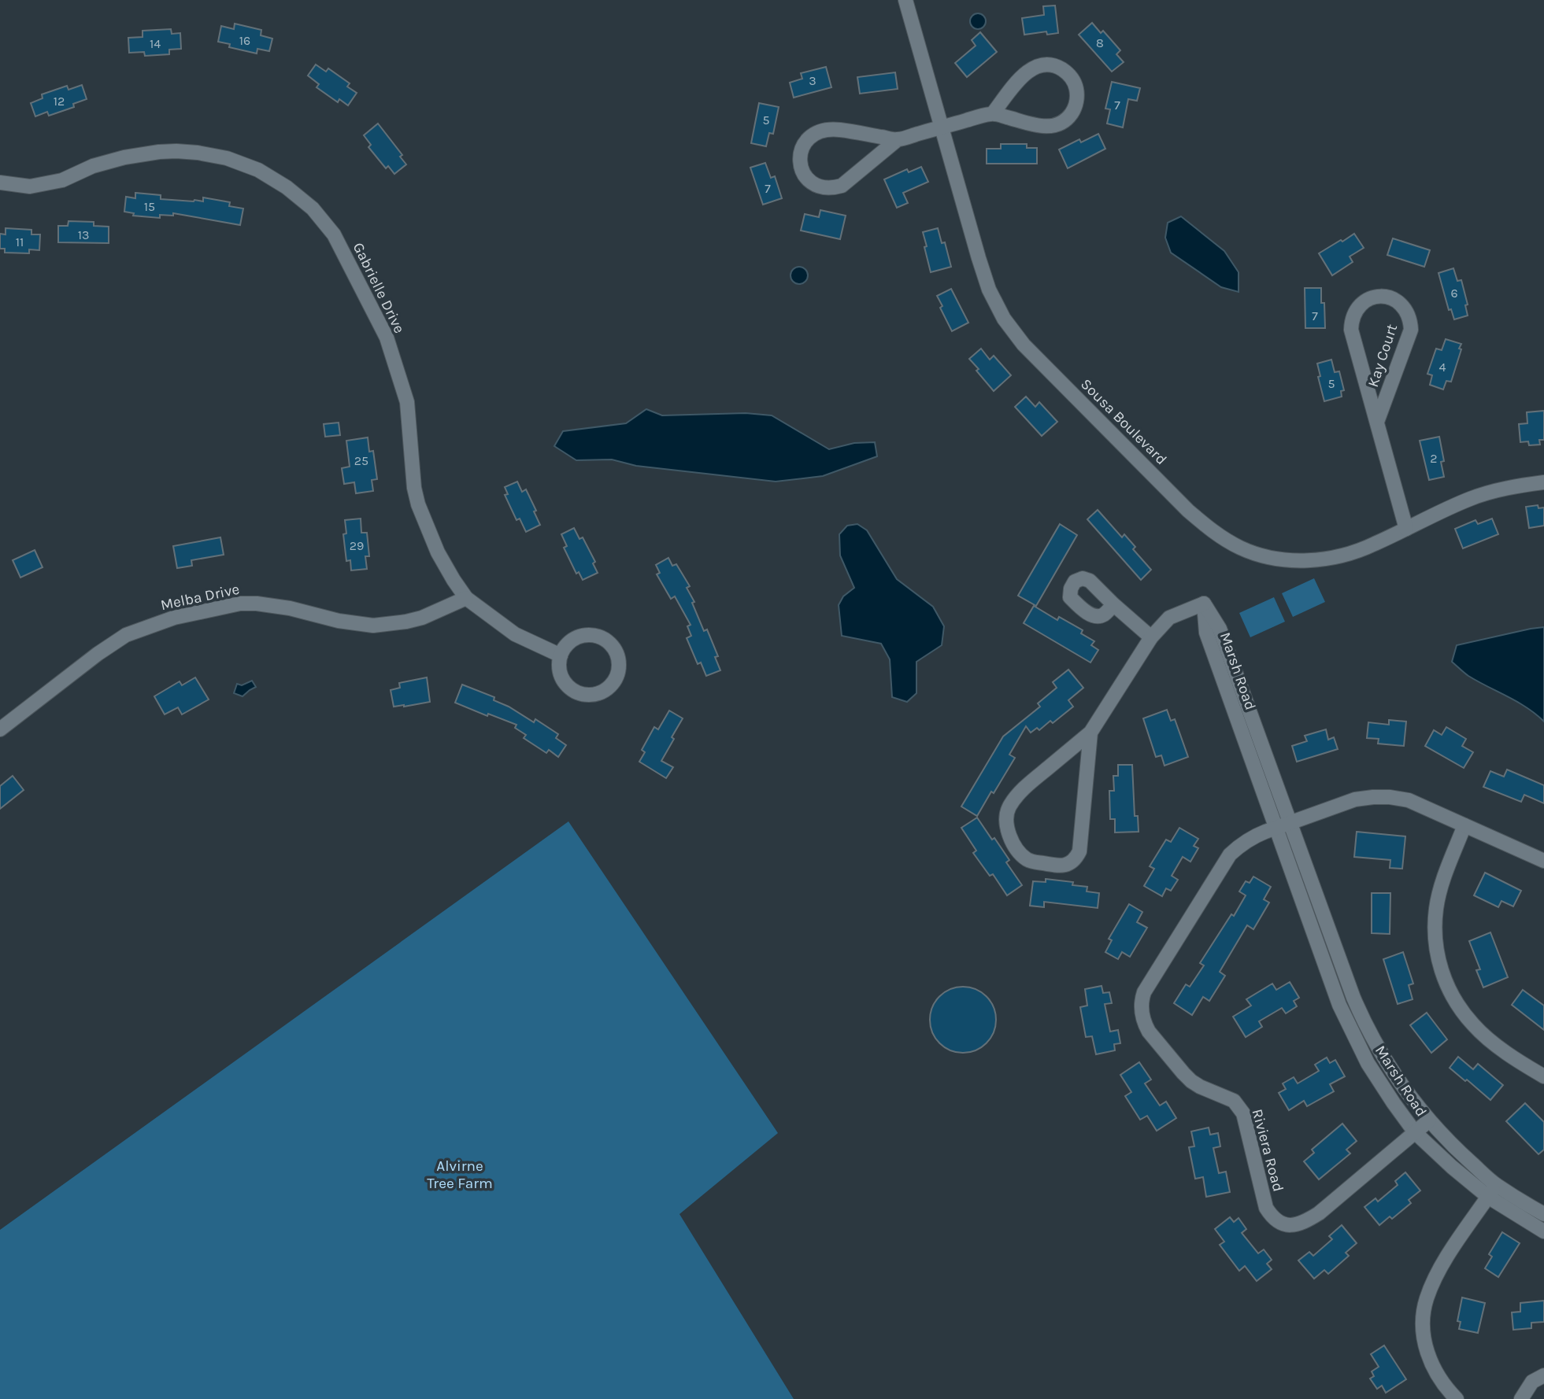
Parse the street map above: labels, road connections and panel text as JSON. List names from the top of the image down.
{
  "streets": {
    "street": [
      "Gabrielle Drive",
      "Kay Court",
      "Sousa Boulevard",
      "Melba Drive",
      "Marsh Road",
      "Riviera Road"
    ]
  },
  "crossings": [
    ["Gabrielle Drive", "Melba Drive"],
    ["Kay Court", "Sousa Boulevard"],
    ["Marsh Road", "Riviera Road"]
  ],
  "parks": ["Alvirne Tree Farm"],
  "house_numbers": [
    "16",
    "8",
    "14",
    "3",
    "12",
    "7",
    "5",
    "7",
    "15",
    "13",
    "11",
    "6",
    "7",
    "4",
    "5",
    "2",
    "25",
    "29"
  ]
}
